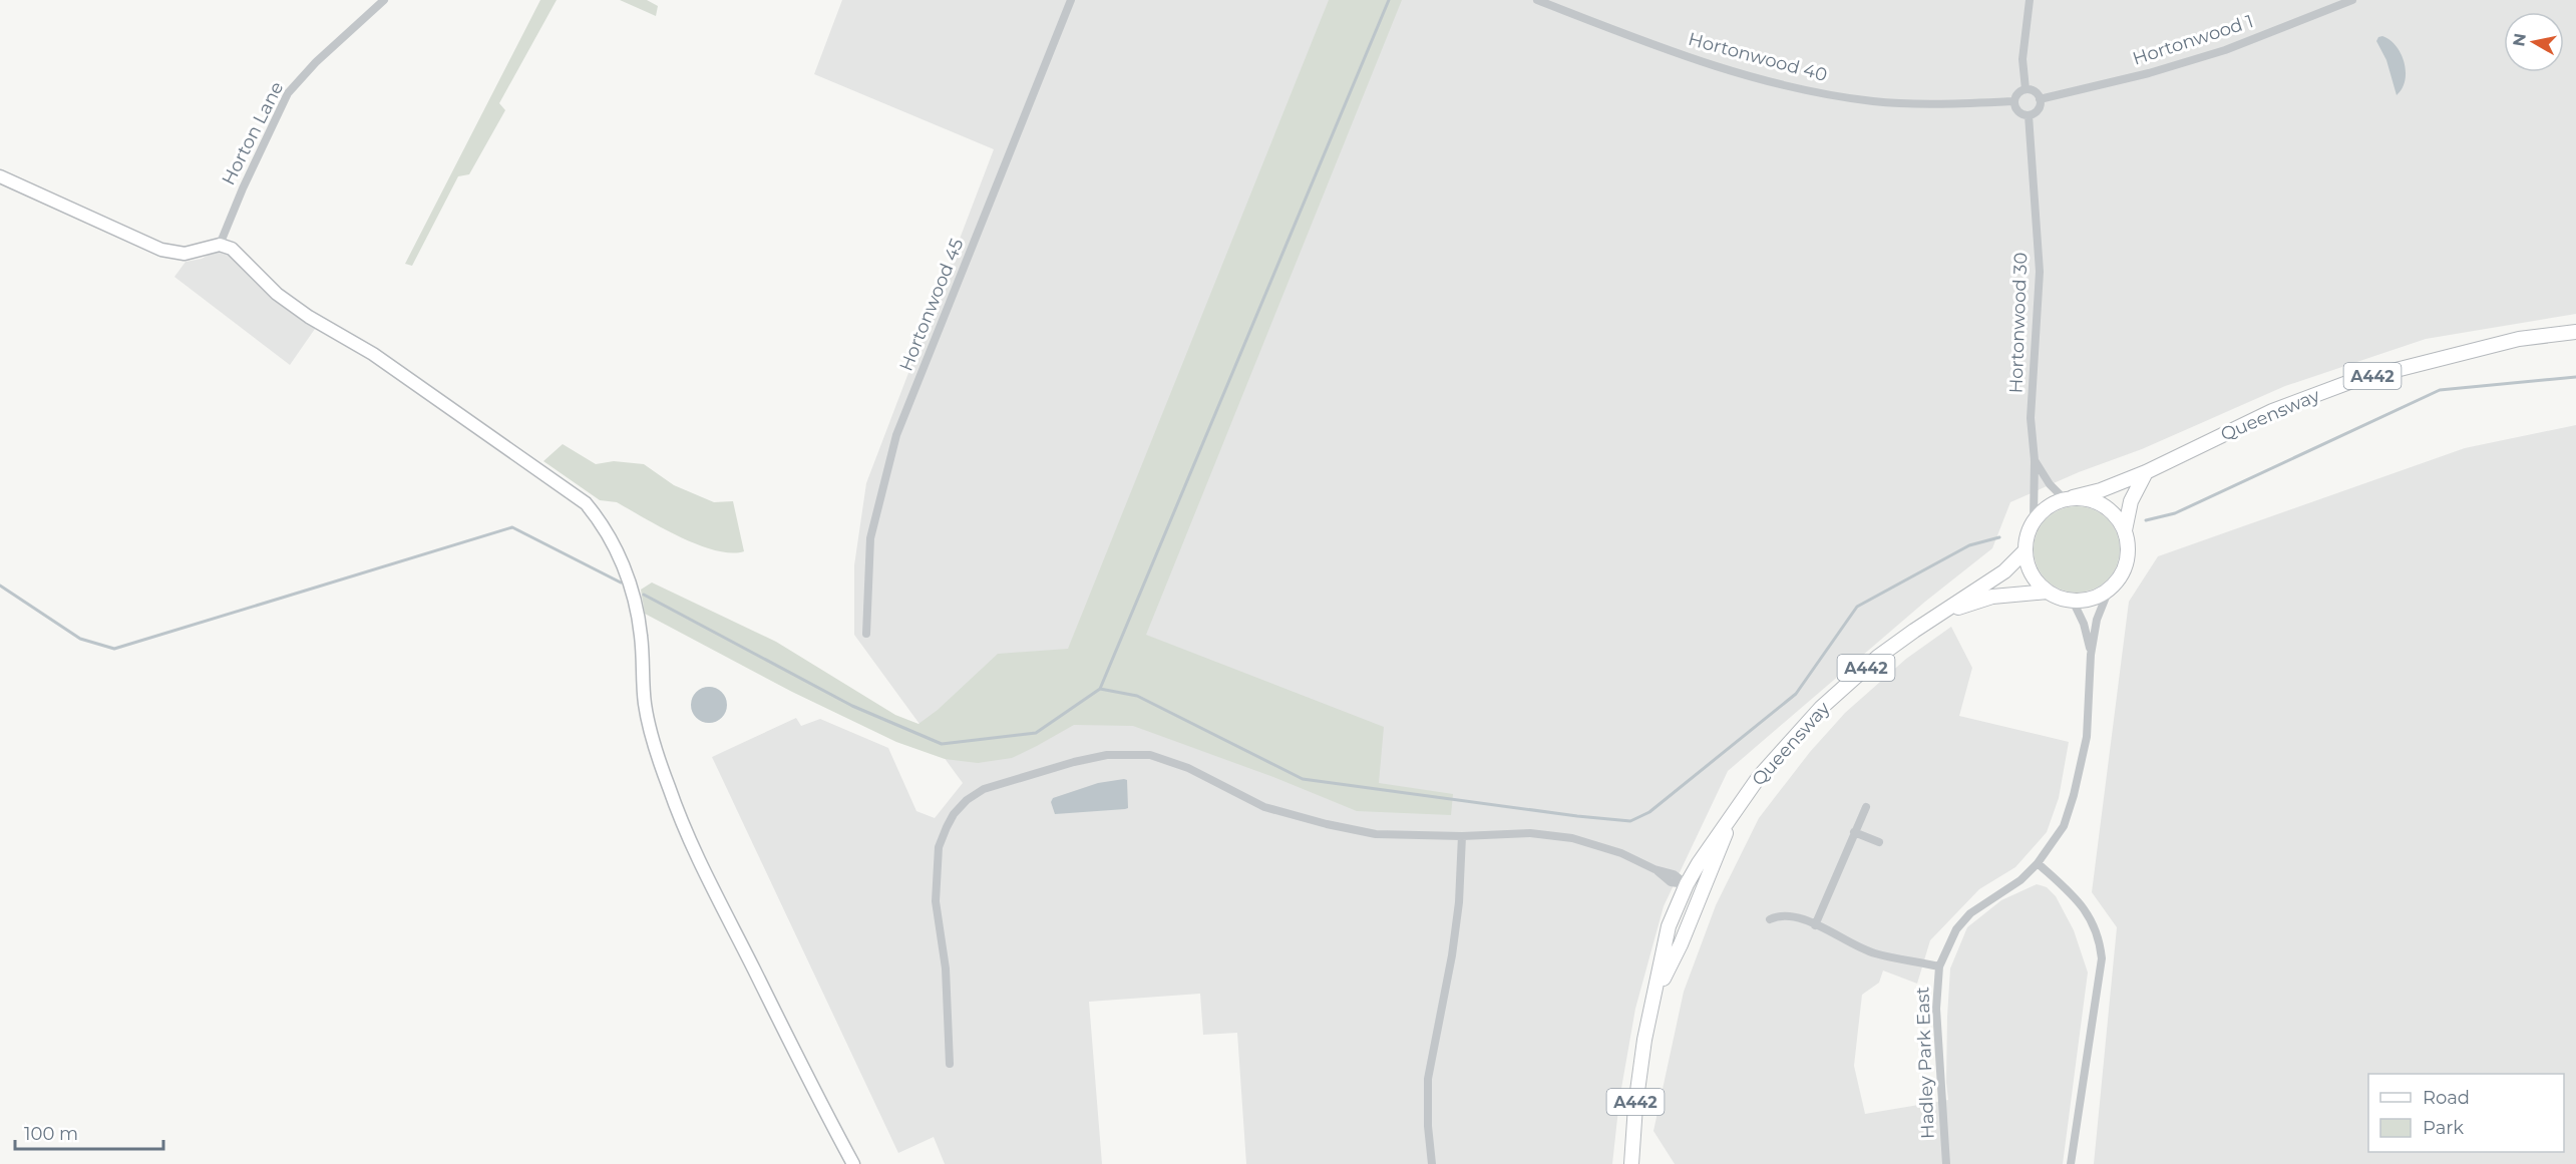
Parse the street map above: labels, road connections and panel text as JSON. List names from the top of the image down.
{
  "streets": {
    "main road": ["A442", "Queensway"],
    "street": [
      "Hortonwood 1",
      "Hortonwood 40",
      "Horton Lane",
      "Hortonwood 45",
      "Hortonwood 30",
      "Hadley Park East"
    ]
  },
  "crossings": [
    ["Hortonwood 1", "Hortonwood 40"],
    ["Hortonwood 1", "Hortonwood 30"],
    ["Hortonwood 40", "Hortonwood 30"],
    ["Hortonwood 30", "A442"],
    ["Hortonwood 30", "Queensway"],
    ["Hortonwood 30", "Hadley Park East"],
    ["A442", "Queensway"],
    ["A442", "Hadley Park East"],
    ["Queensway", "Hadley Park East"]
  ],
  "legend": ["Road", "Park"],
  "scale_bar": "100 m",
  "north": "left"
}
